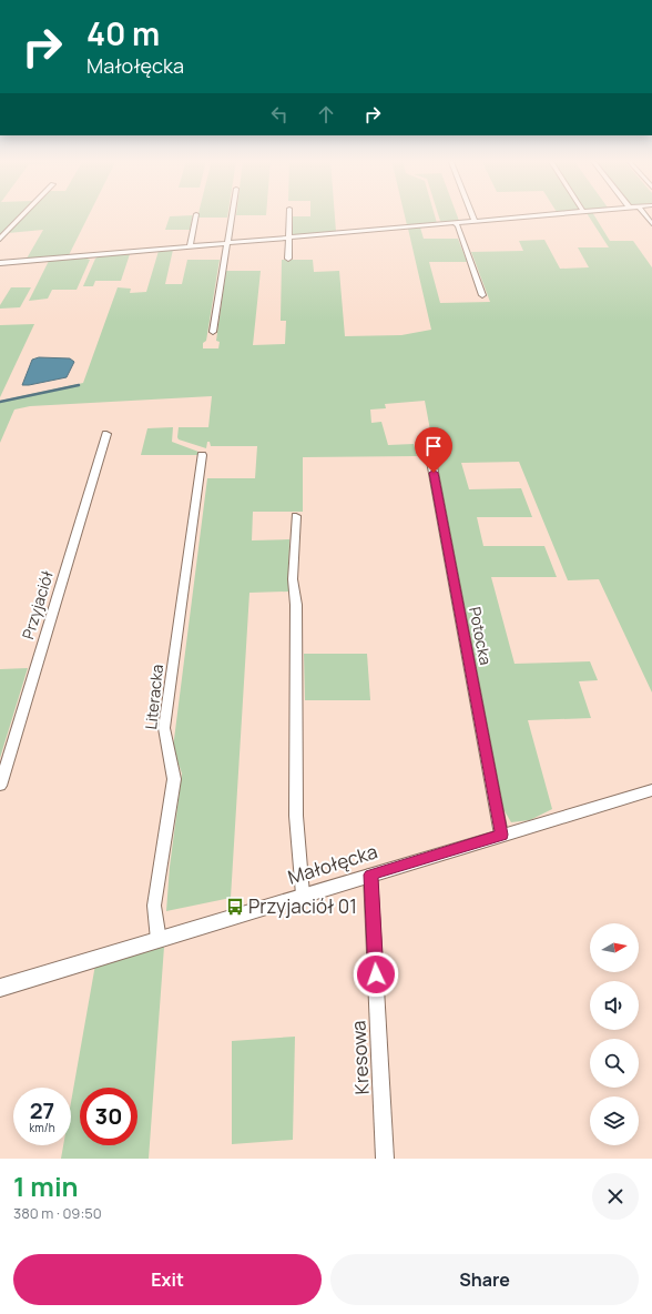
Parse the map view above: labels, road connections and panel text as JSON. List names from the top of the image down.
{
  "streets": {
    "street": [
      "Przyjaciół",
      "Potocka",
      "Literacka",
      "Małołęcka",
      "Kresowa"
    ]
  },
  "crossings": [
    ["Potocka", "Małołęcka"],
    ["Literacka", "Małołęcka"],
    ["Małołęcka", "Kresowa"]
  ],
  "places": {
    "bus stop": ["Przyjaciół 01"]
  },
  "north": "right",
  "page": {
    "turn": ["40 m", "Małołęcka"],
    "speed": "27 km/h",
    "limit": "30",
    "heading": ["1 min", "380 m · 09:50"],
    "buttons": ["Exit", "Share"]
  }
}
